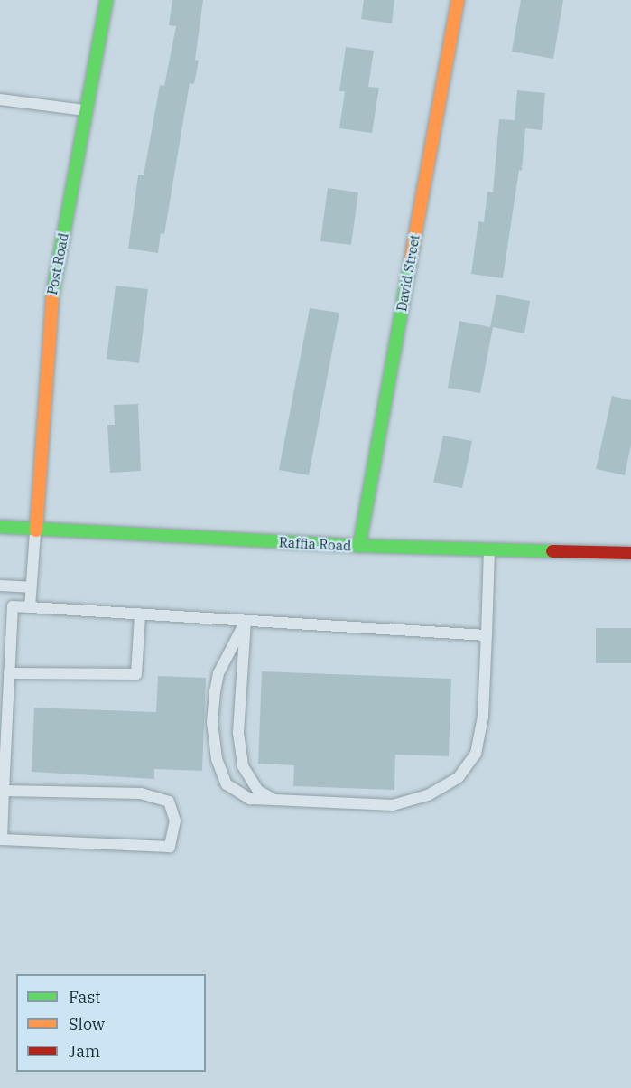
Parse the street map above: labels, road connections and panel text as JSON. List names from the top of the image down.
{
  "streets": {
    "street": ["Post Road", "David Street", "Raffia Road"]
  },
  "crossings": [
    ["Post Road", "Raffia Road"],
    ["David Street", "Raffia Road"]
  ],
  "legend": ["Fast", "Slow", "Jam"]
}
